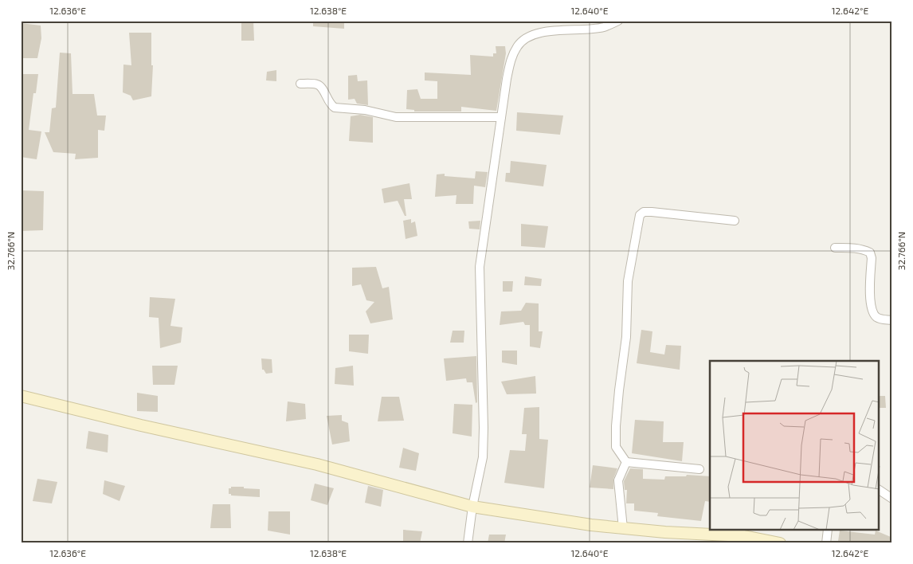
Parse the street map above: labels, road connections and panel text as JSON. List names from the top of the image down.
{
  "coordinates": [
    "12.636°E",
    "12.638°E",
    "12.640°E",
    "12.642°E",
    "32.766°N"
  ]
}
